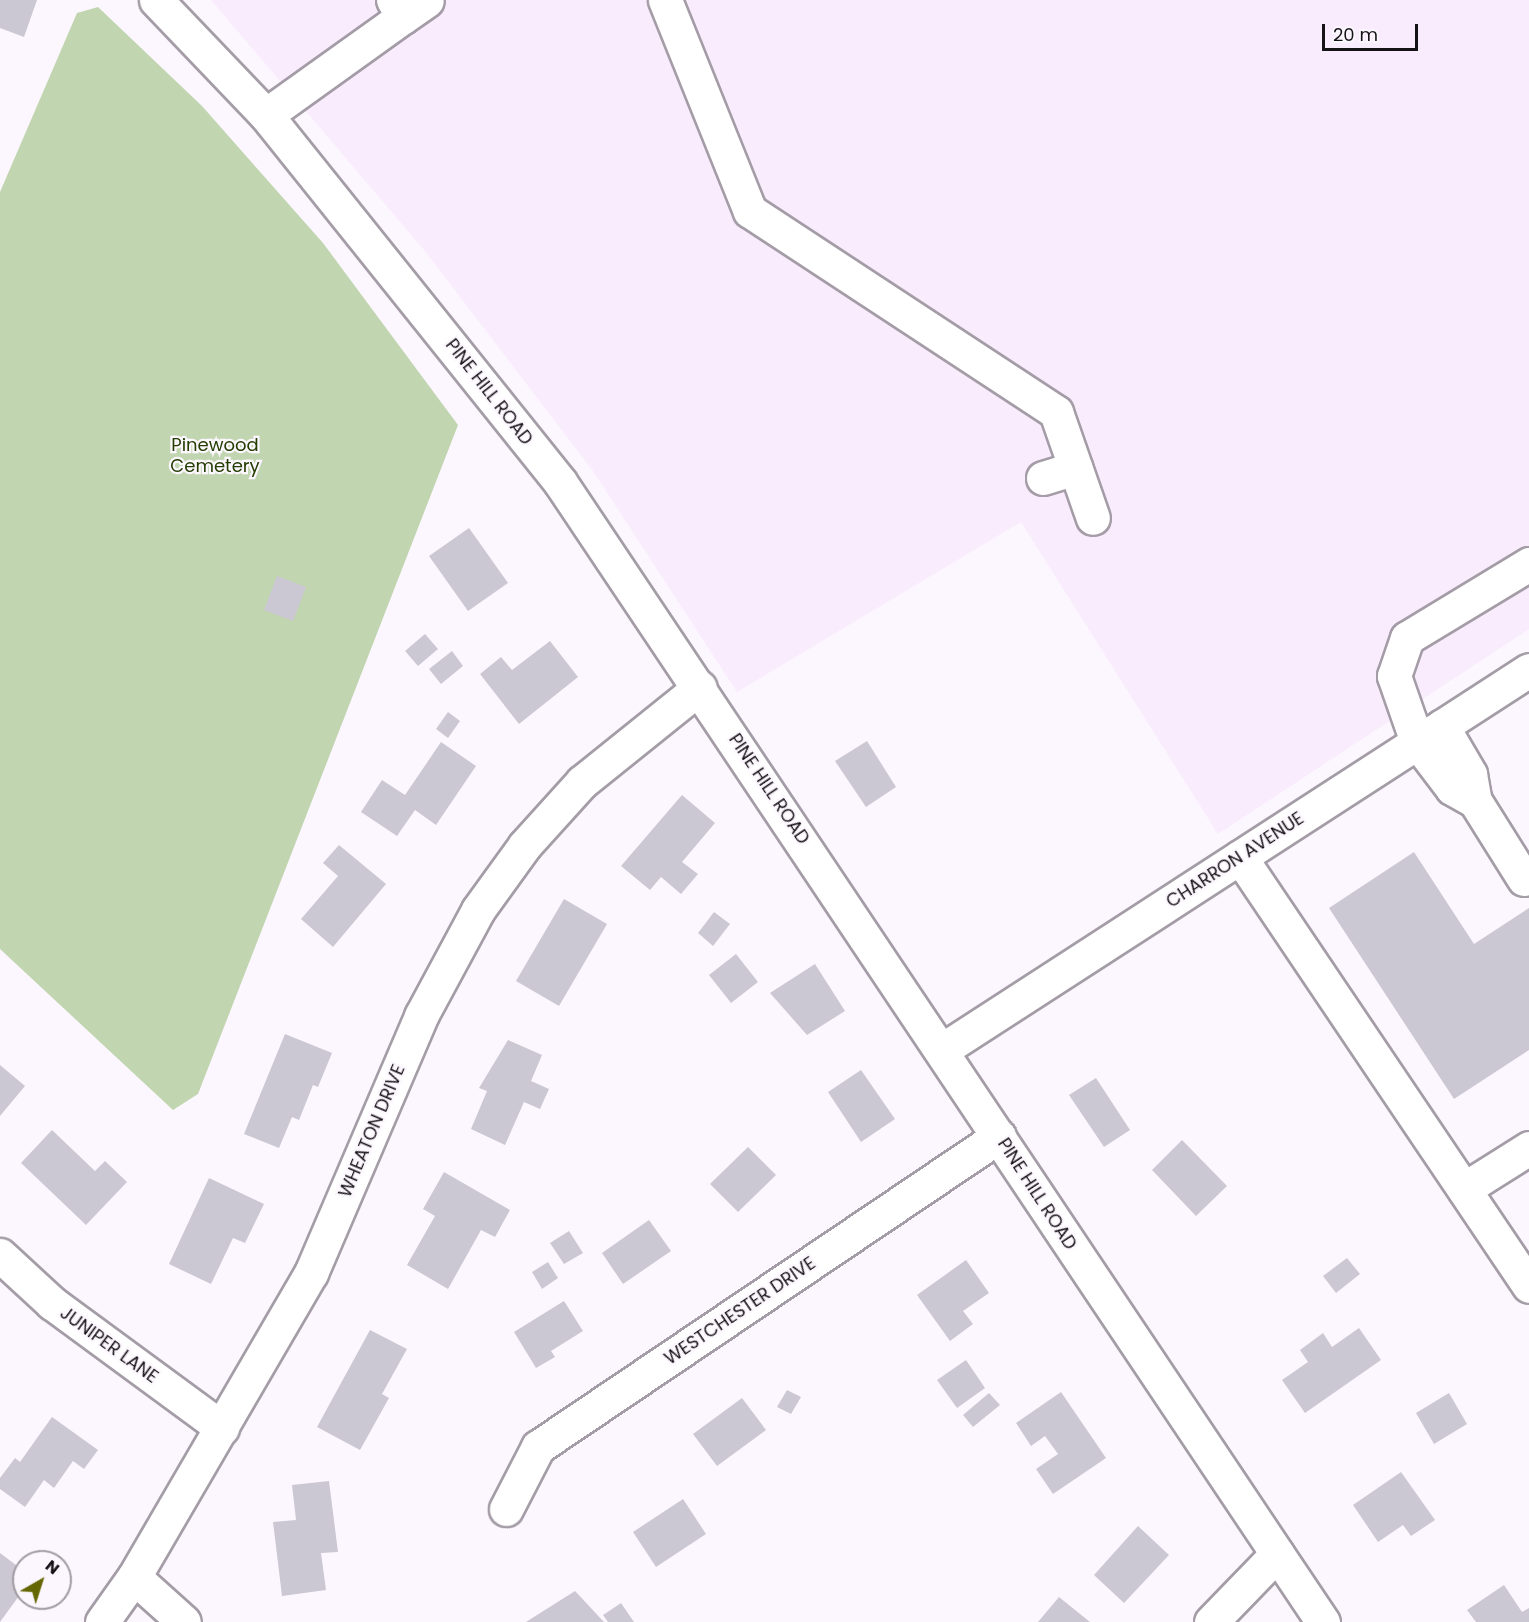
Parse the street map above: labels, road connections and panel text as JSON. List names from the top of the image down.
{
  "streets": {
    "street": [
      "PINE HILL ROAD",
      "CHARRON AVENUE",
      "WHEATON DRIVE",
      "WESTCHESTER DRIVE",
      "JUNIPER LANE"
    ]
  },
  "crossings": [
    ["PINE HILL ROAD", "CHARRON AVENUE"],
    ["PINE HILL ROAD", "WHEATON DRIVE"],
    ["PINE HILL ROAD", "WESTCHESTER DRIVE"],
    ["WHEATON DRIVE", "JUNIPER LANE"]
  ],
  "parks": ["Pinewood Cemetery"],
  "scale_bar": "20 m",
  "north": "top right"
}
